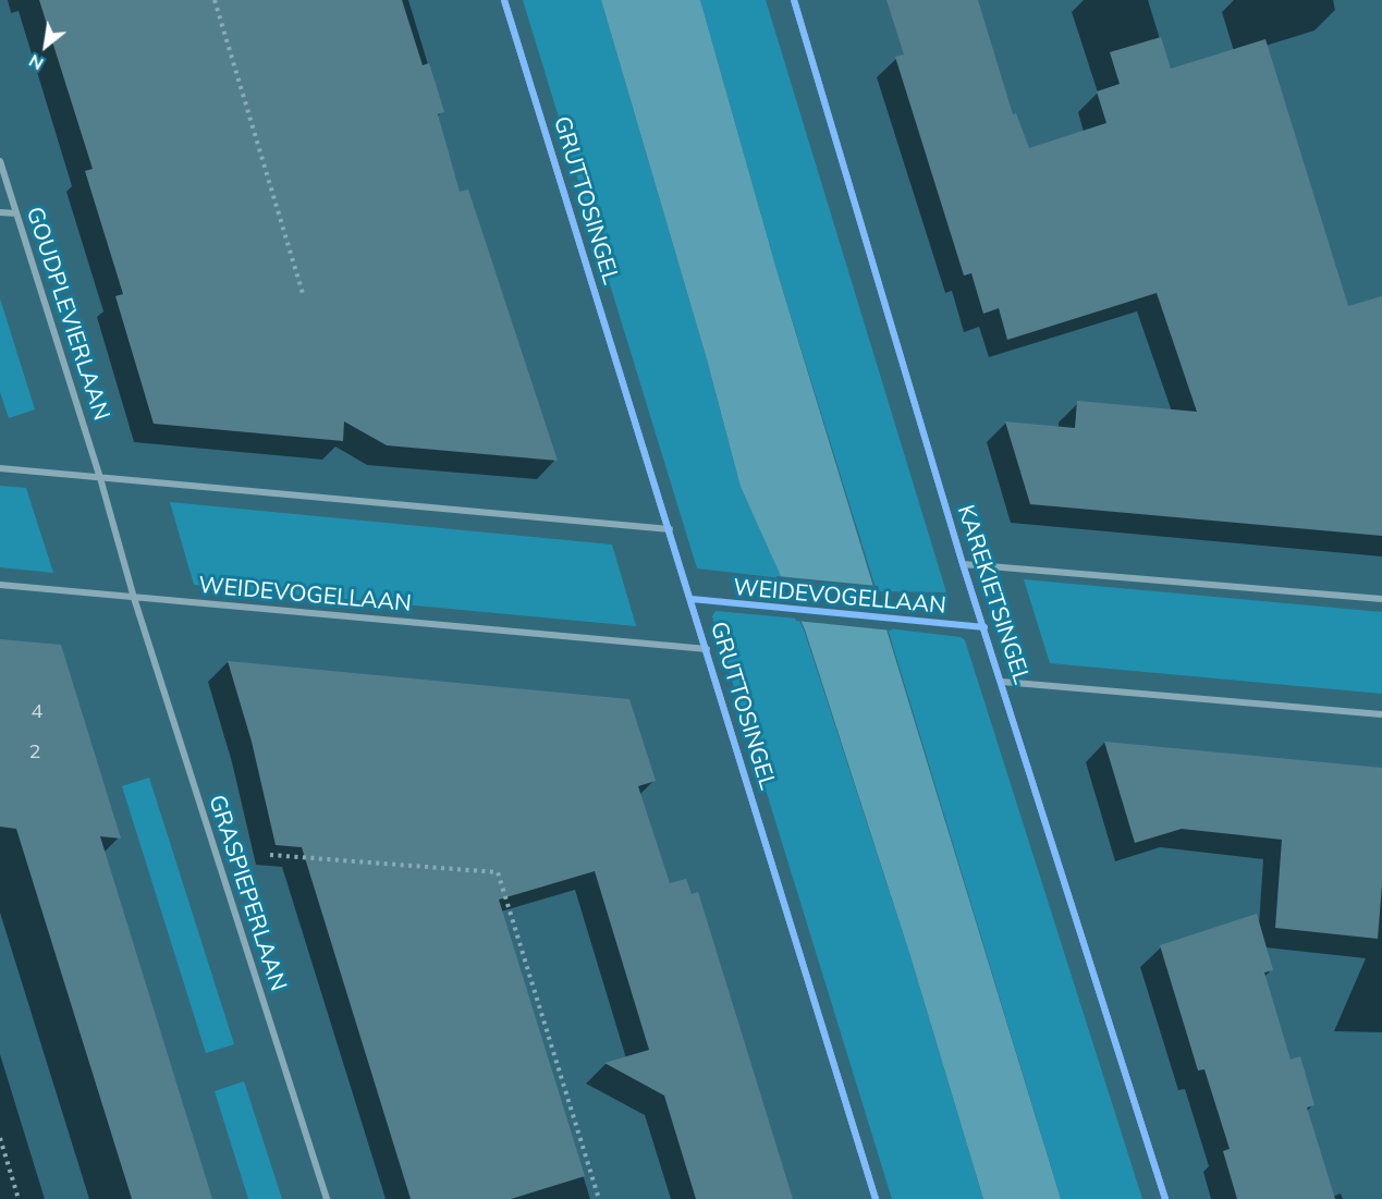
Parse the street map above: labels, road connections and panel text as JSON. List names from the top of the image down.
{
  "streets": {
    "street": [
      "GRUTTOSINGEL",
      "GOUDPLEVIERLAAN",
      "WEIDEVOGELLAAN",
      "KAREKIETSINGEL",
      "GRASPIEPERLAAN"
    ]
  },
  "crossings": [
    ["GRUTTOSINGEL", "WEIDEVOGELLAAN"],
    ["WEIDEVOGELLAAN", "KAREKIETSINGEL"],
    ["WEIDEVOGELLAAN", "GRASPIEPERLAAN"]
  ],
  "house_numbers": ["4", "2"],
  "north": "bottom left"
}
